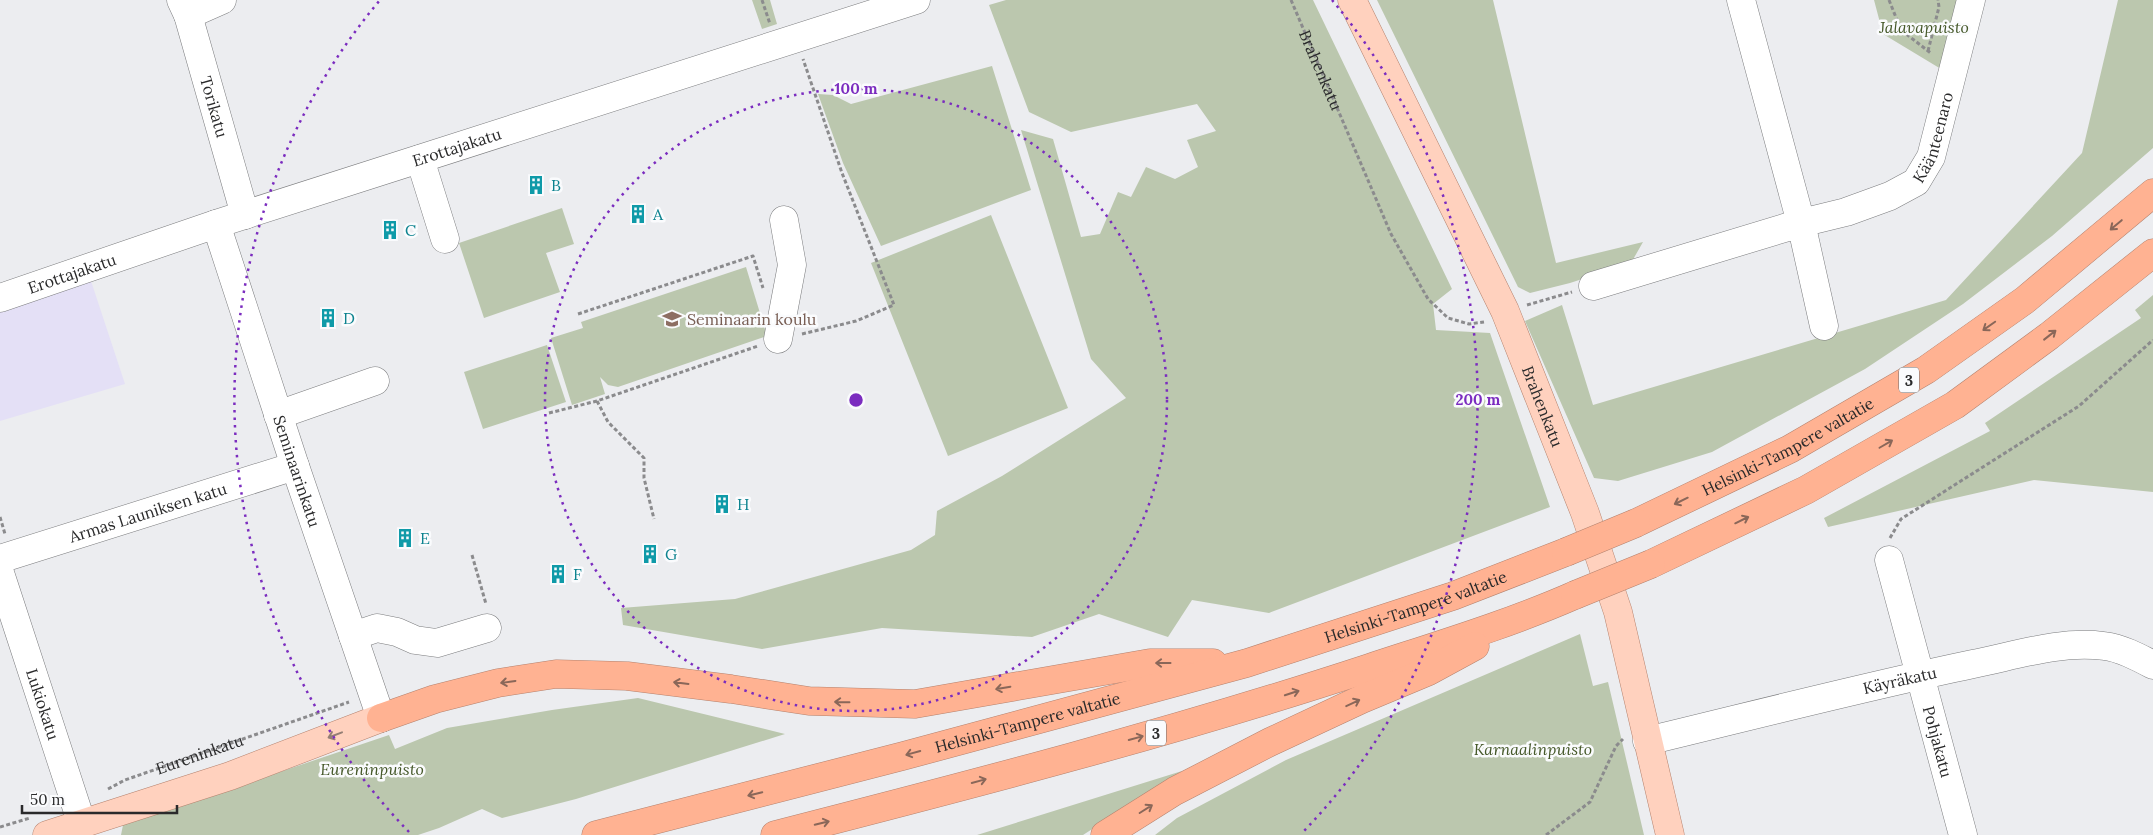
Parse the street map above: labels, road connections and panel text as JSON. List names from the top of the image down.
{
  "streets": {
    "highway": ["3", "Helsinki-Tampere valtatie"],
    "main road": ["Brahenkatu", "Eureninkatu"],
    "street": [
      "Torikatu",
      "Käänteenaro",
      "Erottajakatu",
      "Seminaarinkatu",
      "Armas Launiksen katu",
      "Käyräkatu",
      "Lukiokatu",
      "Pohjakatu"
    ]
  },
  "crossings": [
    ["Brahenkatu", "Käyräkatu"],
    ["Torikatu", "Erottajakatu"],
    ["Erottajakatu", "Seminaarinkatu"],
    ["Seminaarinkatu", "Armas Launiksen katu"],
    ["Seminaarinkatu", "Eureninkatu"],
    ["Käyräkatu", "Pohjakatu"],
    ["Lukiokatu", "Eureninkatu"]
  ],
  "one_way": ["Eureninkatu"],
  "parks": ["Jalavapuisto", "Karnaalinpuisto", "Eureninpuisto"],
  "places": {
    "building": [
      "B",
      "A",
      "C",
      "D",
      "H",
      "E",
      "G",
      "F"
    ],
    "school or university": ["Seminaarin koulu"]
  },
  "scale_bar": "50 m",
  "rings": ["100 m", "200 m"]
}
